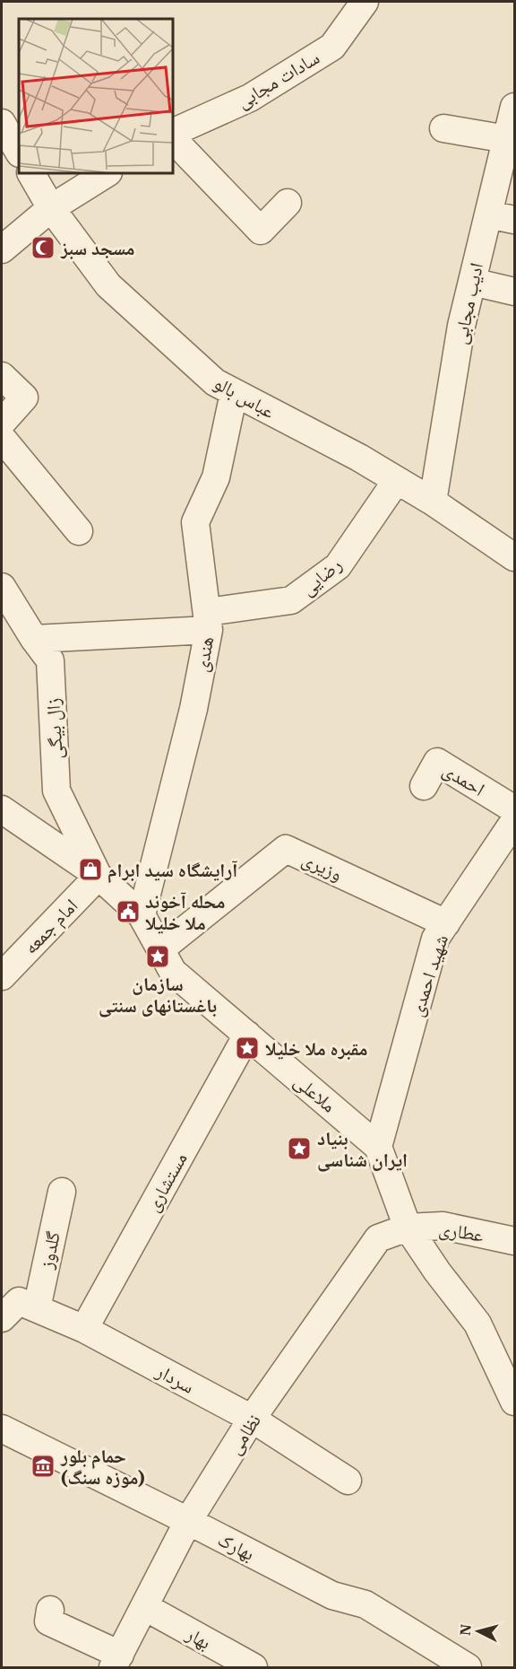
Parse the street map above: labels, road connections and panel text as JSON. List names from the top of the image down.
{
  "streets": {
    "street": [
      "سادات مجابی",
      "ادیب مجابی",
      "عباس بالو",
      "رضایی",
      "هندی",
      "زال بیگی",
      "احمدی",
      "وزیری",
      "امام جمعه",
      "شهید احمدی",
      "ملاعلی",
      "مستشاری",
      "عطاری",
      "گلدوز",
      "سردار",
      "نظامی",
      "بهارک",
      "بهار"
    ]
  },
  "crossings": [
    ["ادیب مجابی", "عباس بالو"],
    ["عباس بالو", "رضایی"],
    ["عباس بالو", "هندی"],
    ["رضایی", "هندی"],
    ["رضایی", "زال بیگی"],
    ["هندی", "ملاعلی"],
    ["زال بیگی", "امام جمعه"],
    ["زال بیگی", "ملاعلی"],
    ["وزیری", "شهید احمدی"],
    ["وزیری", "ملاعلی"],
    ["امام جمعه", "ملاعلی"],
    ["شهید احمدی", "ملاعلی"],
    ["ملاعلی", "مستشاری"],
    ["ملاعلی", "عطاری"],
    ["ملاعلی", "نظامی"],
    ["مستشاری", "سردار"],
    ["عطاری", "نظامی"],
    ["گلدوز", "سردار"],
    ["سردار", "نظامی"],
    ["نظامی", "بهارک"],
    ["نظامی", "بهار"]
  ],
  "places": {
    "mosque": ["مسجد سبز"],
    "shop": ["آرایشگاه سید ابرام"],
    "public building": ["محله آخوند ملا خلیلا"],
    "place": ["سازمان باغستانهای سنتی", "مقبره ملا خلیلا", "بنیاد ایران شناسی"],
    "museum": ["حمام بلور (موزه سنگ)"]
  },
  "north": "left"
}
